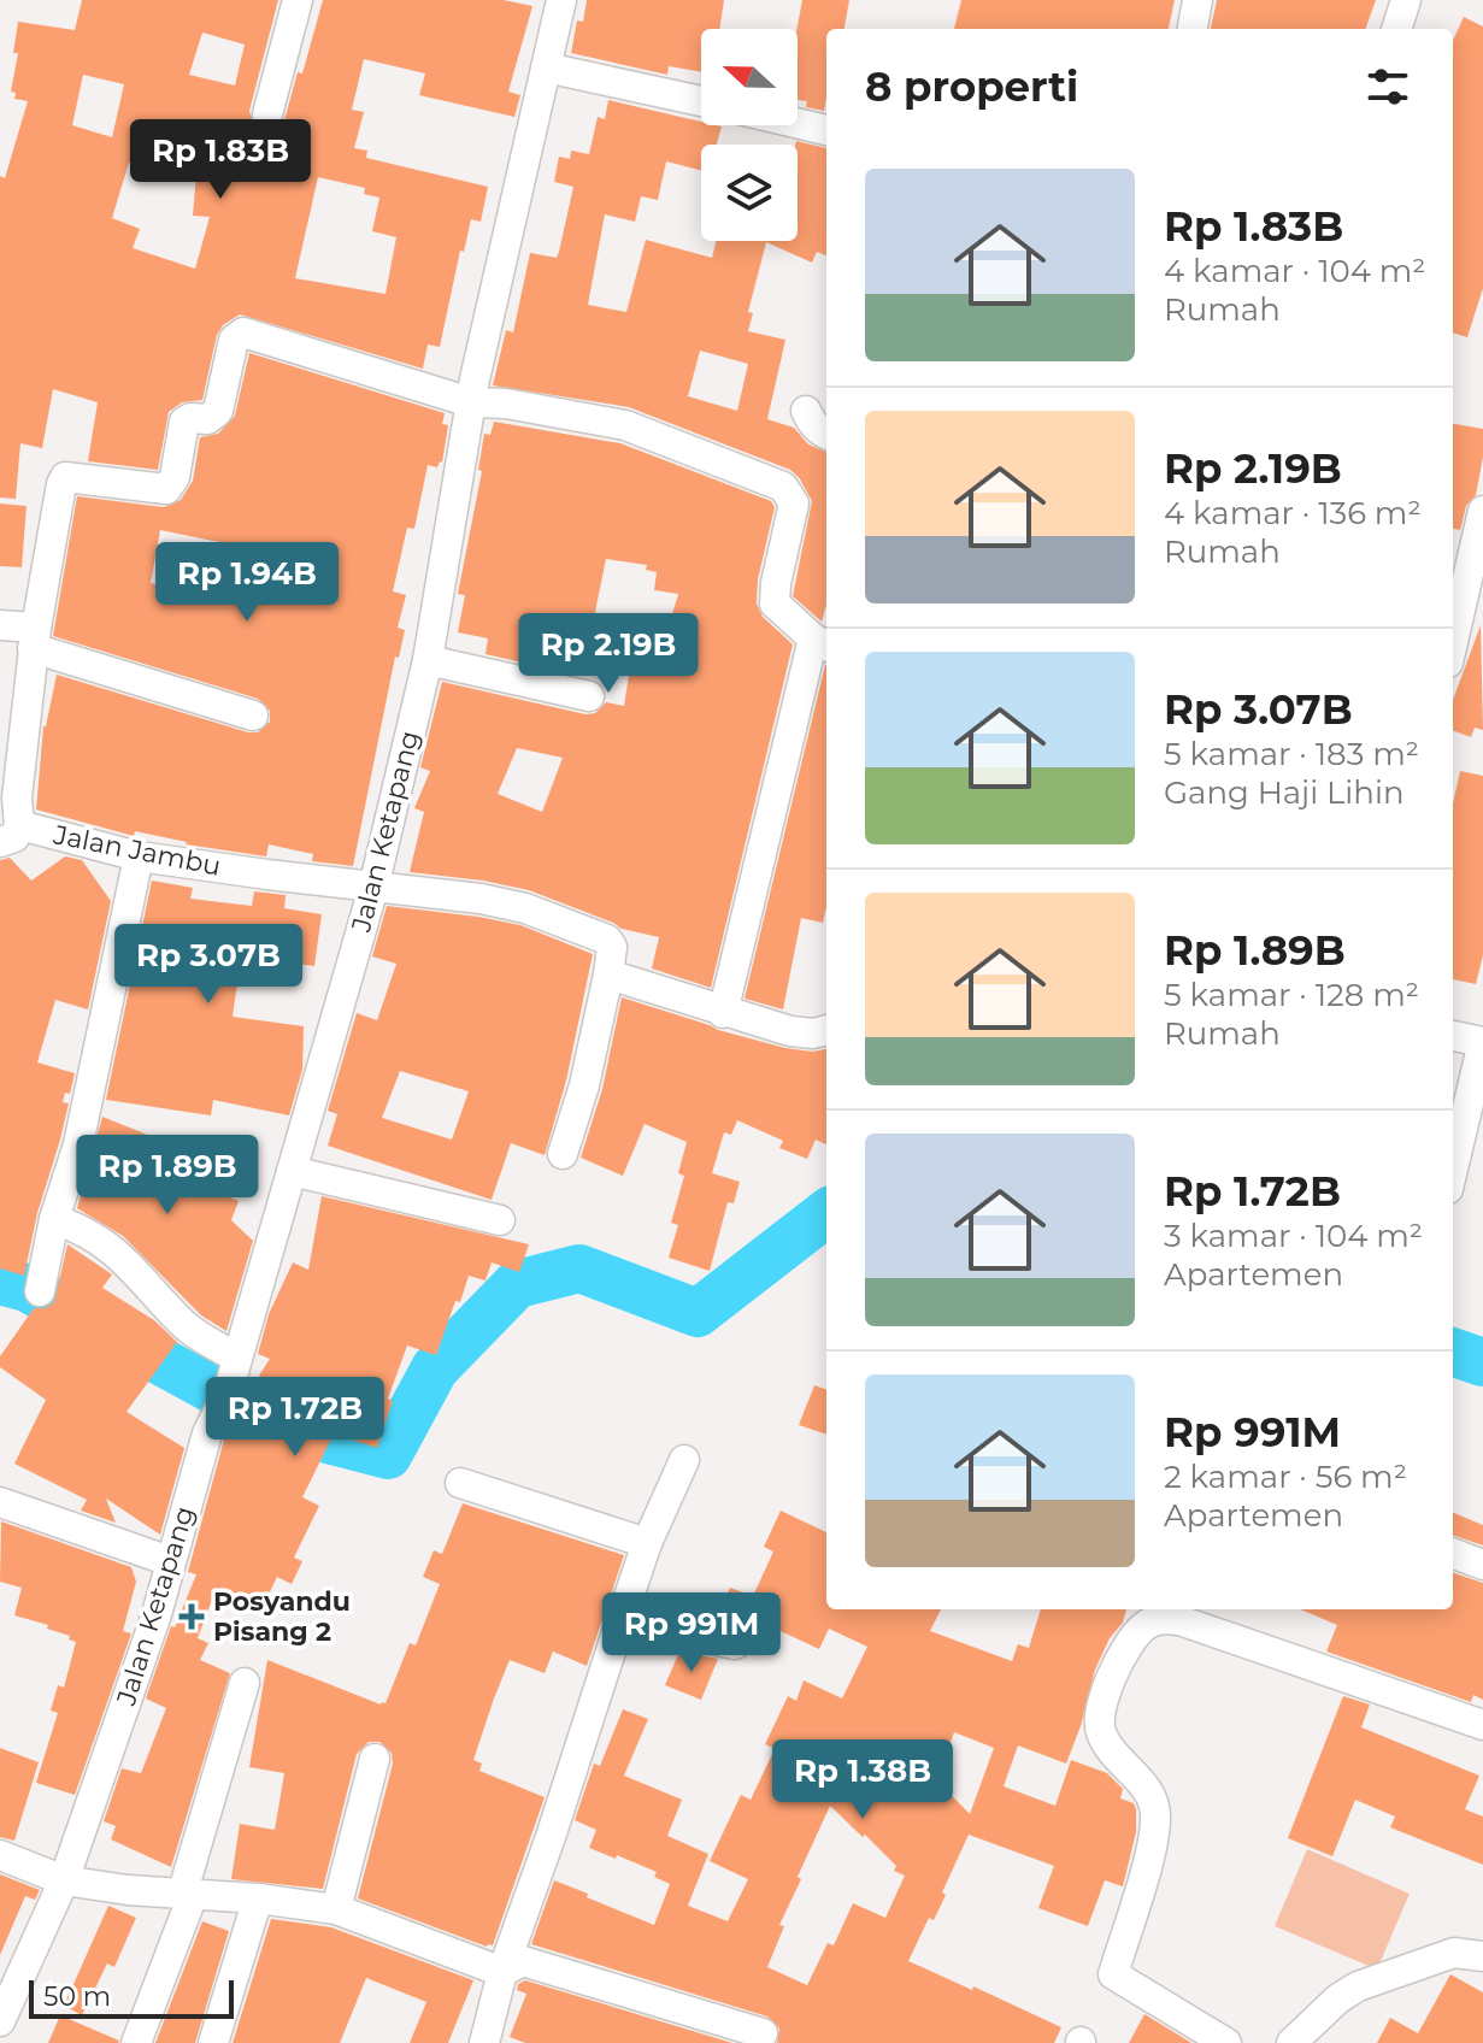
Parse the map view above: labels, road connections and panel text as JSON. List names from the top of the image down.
{
  "streets": {
    "street": ["Jalan Ketapang", "Jalan Jambu"]
  },
  "crossings": [
    ["Jalan Ketapang", "Jalan Jambu"]
  ],
  "places": {
    "health": ["Posyandu Pisang 2"]
  },
  "scale_bar": "50 m",
  "north": "left",
  "page": {
    "heading": "8 properti",
    "price": [
      "Rp 1.83B",
      "Rp 1.94B",
      "Rp 2.19B",
      "Rp 3.07B",
      "Rp 1.89B",
      "Rp 1.72B",
      "Rp 991M",
      "Rp 1.38B"
    ],
    "list": [
      {
        "name": "Rp 1.83B",
        "note": "4 kamar · 104 m² · Rumah"
      },
      {
        "name": "Rp 2.19B",
        "note": "4 kamar · 136 m² · Rumah"
      },
      {
        "name": "Rp 3.07B",
        "note": "5 kamar · 183 m² · Gang Haji Lihin"
      },
      {
        "name": "Rp 1.89B",
        "note": "5 kamar · 128 m² · Rumah"
      },
      {
        "name": "Rp 1.72B",
        "note": "3 kamar · 104 m² · Apartemen"
      },
      {
        "name": "Rp 991M",
        "note": "2 kamar · 56 m² · Apartemen"
      }
    ],
    "scale": "50 m"
  }
}
